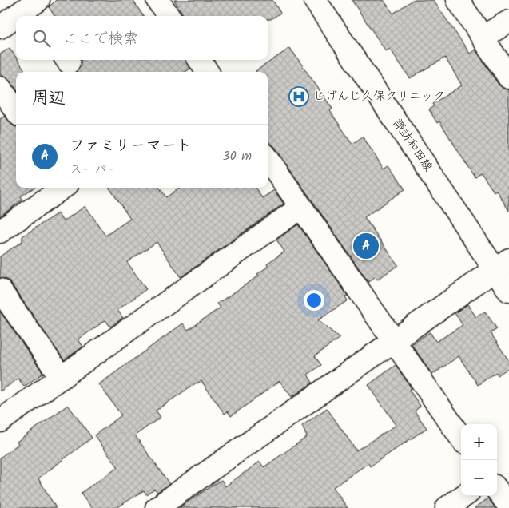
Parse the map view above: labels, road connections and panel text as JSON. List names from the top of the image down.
{
  "streets": {
    "street": ["諏訪和田線"]
  },
  "places": {
    "hospital": ["じげんじ久保クリニック"]
  },
  "page": {
    "search": "ここで検索",
    "heading": "周辺",
    "list": [
      {
        "mark": "A",
        "name": "ファミリーマート",
        "note": "スーパー",
        "value": "30 m"
      }
    ],
    "pins": "A",
    "map_buttons": ["+", "−"]
  }
}
